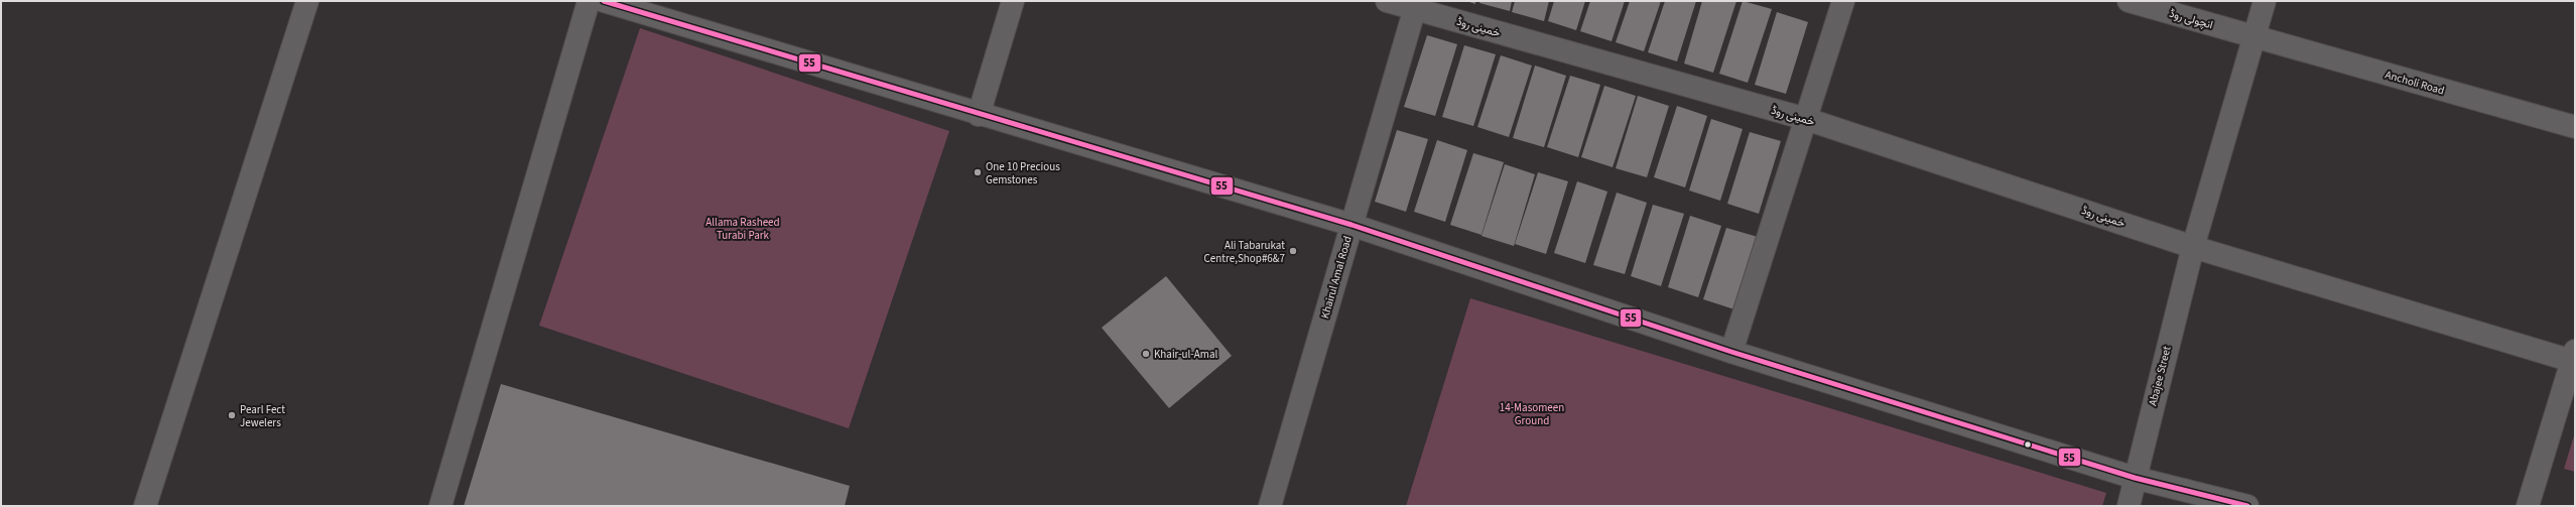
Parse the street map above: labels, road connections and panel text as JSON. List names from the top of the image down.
{
  "streets": {
    "street": [
      "انچولی روڈ",
      "خمینی روڈ",
      "Ancholi Road",
      "Khairul Amal Road",
      "Abajee Street"
    ]
  },
  "crossings": [
    ["انچولی روڈ", "Ancholi Road"],
    ["انچولی روڈ", "Abajee Street"],
    ["خمینی روڈ", "Khairul Amal Road"],
    ["خمینی روڈ", "Abajee Street"],
    ["Ancholi Road", "Abajee Street"]
  ],
  "parks": ["Allama Rasheed Turabi Park", "14-Masomeen Ground"],
  "places": [
    "One 10 Precious Gemstones",
    "Ali Tabarukat Centre,Shop#6&7",
    "Khair-ul-Amal",
    "Pearl Fect Jewelers"
  ],
  "lines": ["transit line 55"]
}
